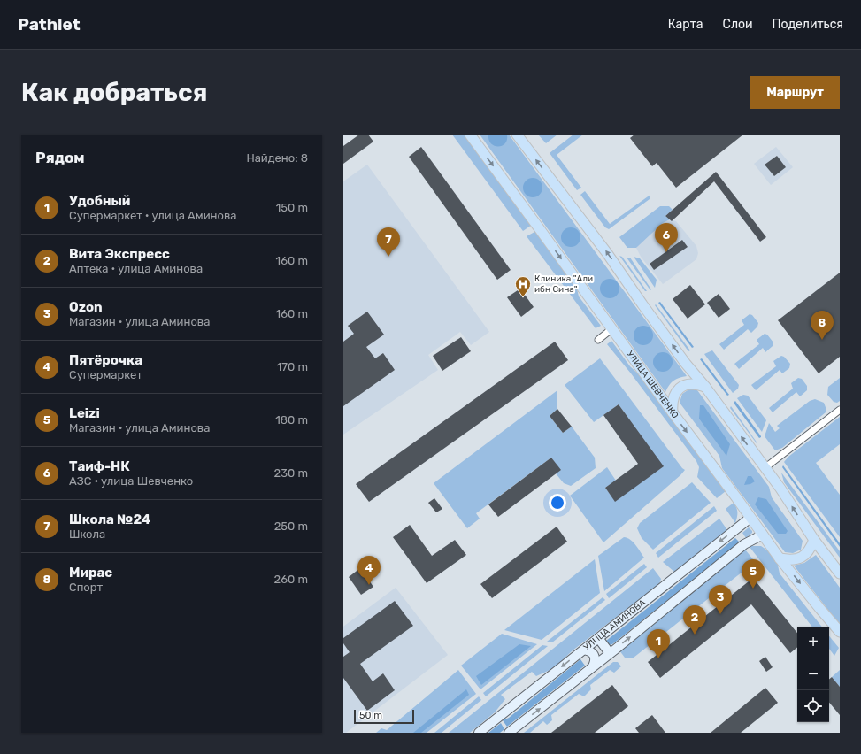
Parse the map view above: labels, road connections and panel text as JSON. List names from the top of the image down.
{
  "streets": {
    "main road": ["УЛИЦА ШЕВЧЕНКО"],
    "street": ["УЛИЦА АМИНОВА"]
  },
  "crossings": [
    ["УЛИЦА ШЕВЧЕНКО", "УЛИЦА АМИНОВА"]
  ],
  "places": {
    "hospital": ["Клиника \"Али ибн Сина\""]
  },
  "scale_bar": "50 m",
  "page": {
    "header": "Pathlet",
    "nav": ["Карта", "Слои", "Поделиться"],
    "buttons": "Маршрут",
    "title": "Как добраться",
    "heading": ["Рядом", "Найдено: 8"],
    "list": [
      {
        "mark": "1",
        "name": "Удобный",
        "note": "Супермаркет · улица Аминова",
        "value": "150 m"
      },
      {
        "mark": "2",
        "name": "Вита Экспресс",
        "note": "Аптека · улица Аминова",
        "value": "160 m"
      },
      {
        "mark": "3",
        "name": "Ozon",
        "note": "Магазин · улица Аминова",
        "value": "160 m"
      },
      {
        "mark": "4",
        "name": "Пятёрочка",
        "note": "Супермаркет",
        "value": "170 m"
      },
      {
        "mark": "5",
        "name": "Leizi",
        "note": "Магазин · улица Аминова",
        "value": "180 m"
      },
      {
        "mark": "6",
        "name": "Таиф-НК",
        "note": "АЗС · улица Шевченко",
        "value": "230 m"
      },
      {
        "mark": "7",
        "name": "Школа №24",
        "note": "Школа",
        "value": "250 m"
      },
      {
        "mark": "8",
        "name": "Мирас",
        "note": "Спорт",
        "value": "260 m"
      }
    ],
    "pins": [
      "6",
      "7",
      "8",
      "4",
      "5",
      "3",
      "2",
      "1"
    ],
    "map_buttons": ["+", "−"],
    "scale": "50 m"
  }
}
